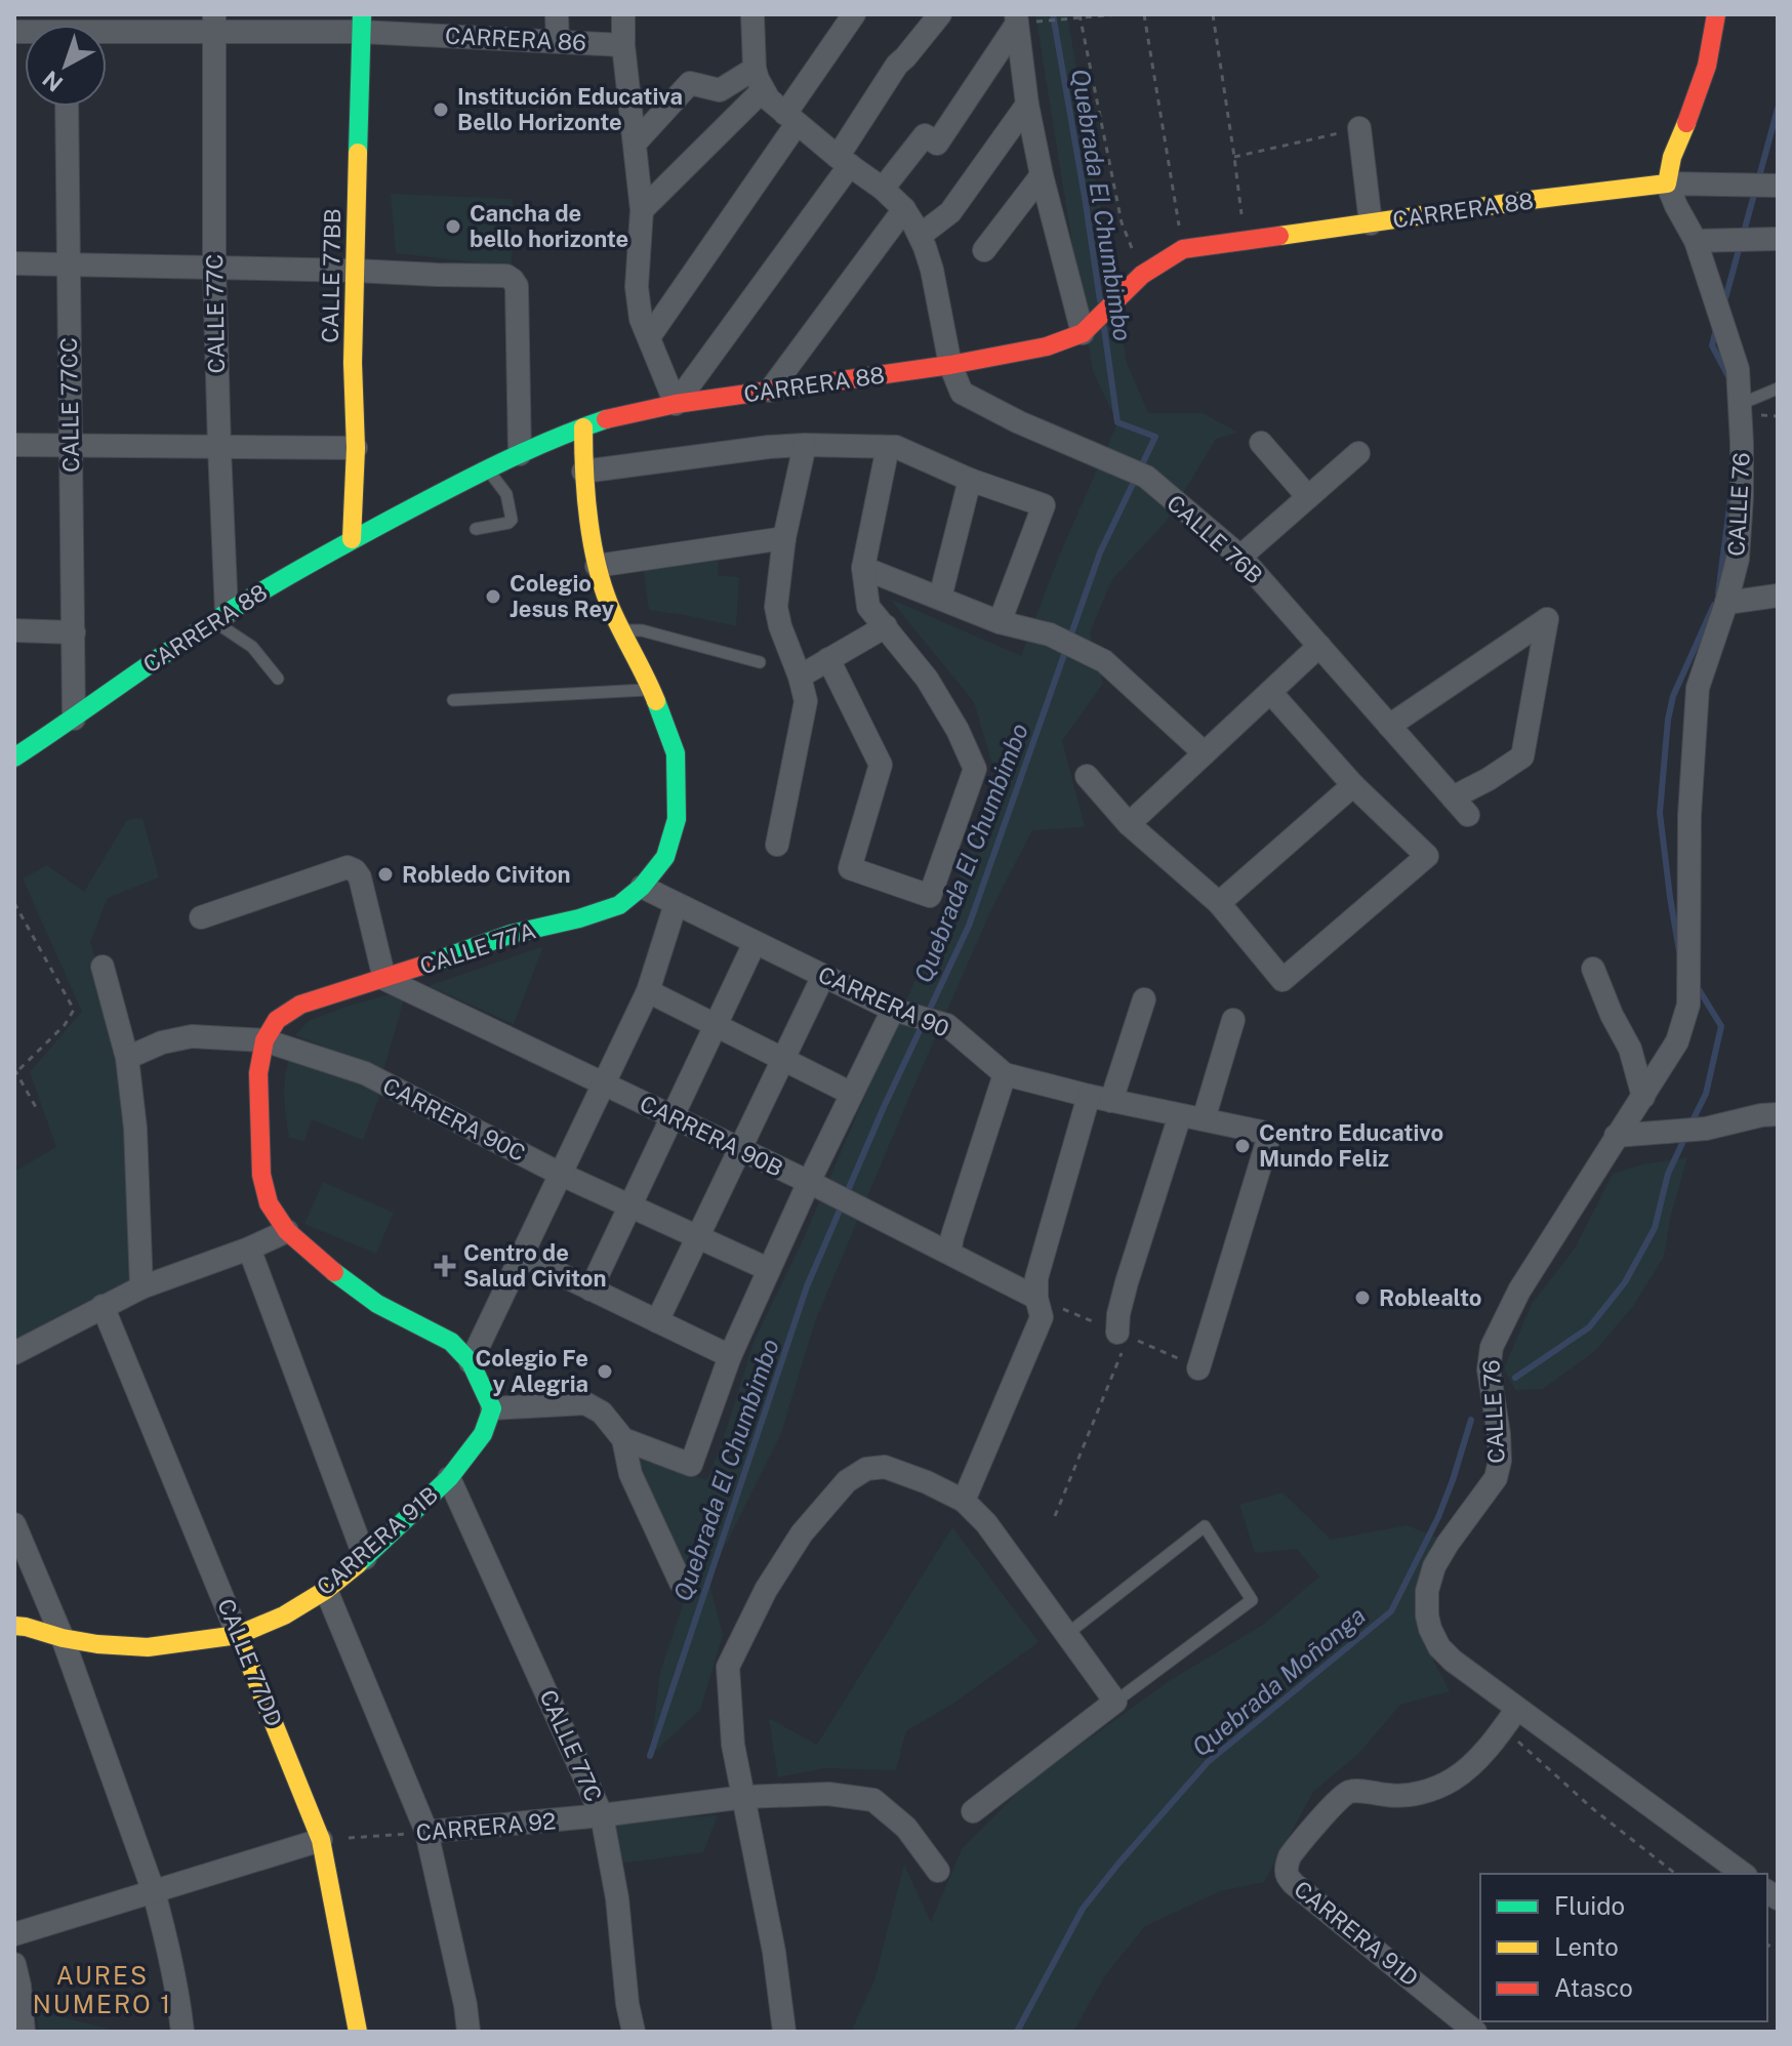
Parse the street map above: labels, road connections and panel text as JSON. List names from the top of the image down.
{
  "streets": {
    "street": [
      "CARRERA 86",
      "CARRERA 88",
      "CALLE 77BB",
      "CALLE 77C",
      "CALLE 77CC",
      "CALLE 76",
      "CALLE 76B",
      "CALLE 77A",
      "CARRERA 90",
      "CARRERA 90C",
      "CARRERA 90B",
      "CARRERA 91B",
      "CALLE 77DD",
      "CARRERA 92",
      "CARRERA 91D"
    ]
  },
  "crossings": [
    ["CARRERA 86", "CALLE 77BB"],
    ["CARRERA 86", "CALLE 77C"],
    ["CARRERA 88", "CALLE 77BB"],
    ["CARRERA 88", "CALLE 77C"],
    ["CARRERA 88", "CALLE 77CC"],
    ["CARRERA 88", "CALLE 76"],
    ["CARRERA 88", "CALLE 76B"],
    ["CARRERA 88", "CALLE 77A"],
    ["CALLE 77C", "CARRERA 91B"],
    ["CALLE 77C", "CARRERA 92"],
    ["CALLE 76", "CARRERA 91D"],
    ["CALLE 77A", "CARRERA 90"],
    ["CALLE 77A", "CARRERA 90C"],
    ["CALLE 77A", "CARRERA 90B"],
    ["CARRERA 91B", "CALLE 77DD"],
    ["CALLE 77DD", "CARRERA 92"]
  ],
  "districts": ["AURES NUMERO 1"],
  "water": ["Quebrada El Chumbimbo", "Quebrada Moñonga"],
  "places": {
    "other": [
      "Institución Educativa Bello Horizonte",
      "Cancha de bello horizonte",
      "Colegio Jesus Rey",
      "Robledo Civiton",
      "Centro Educativo Mundo Feliz",
      "Roblealto",
      "Colegio Fe y Alegria"
    ],
    "health": ["Centro de Salud Civiton"]
  },
  "legend": ["Fluido", "Lento", "Atasco"],
  "north": "bottom left"
}
